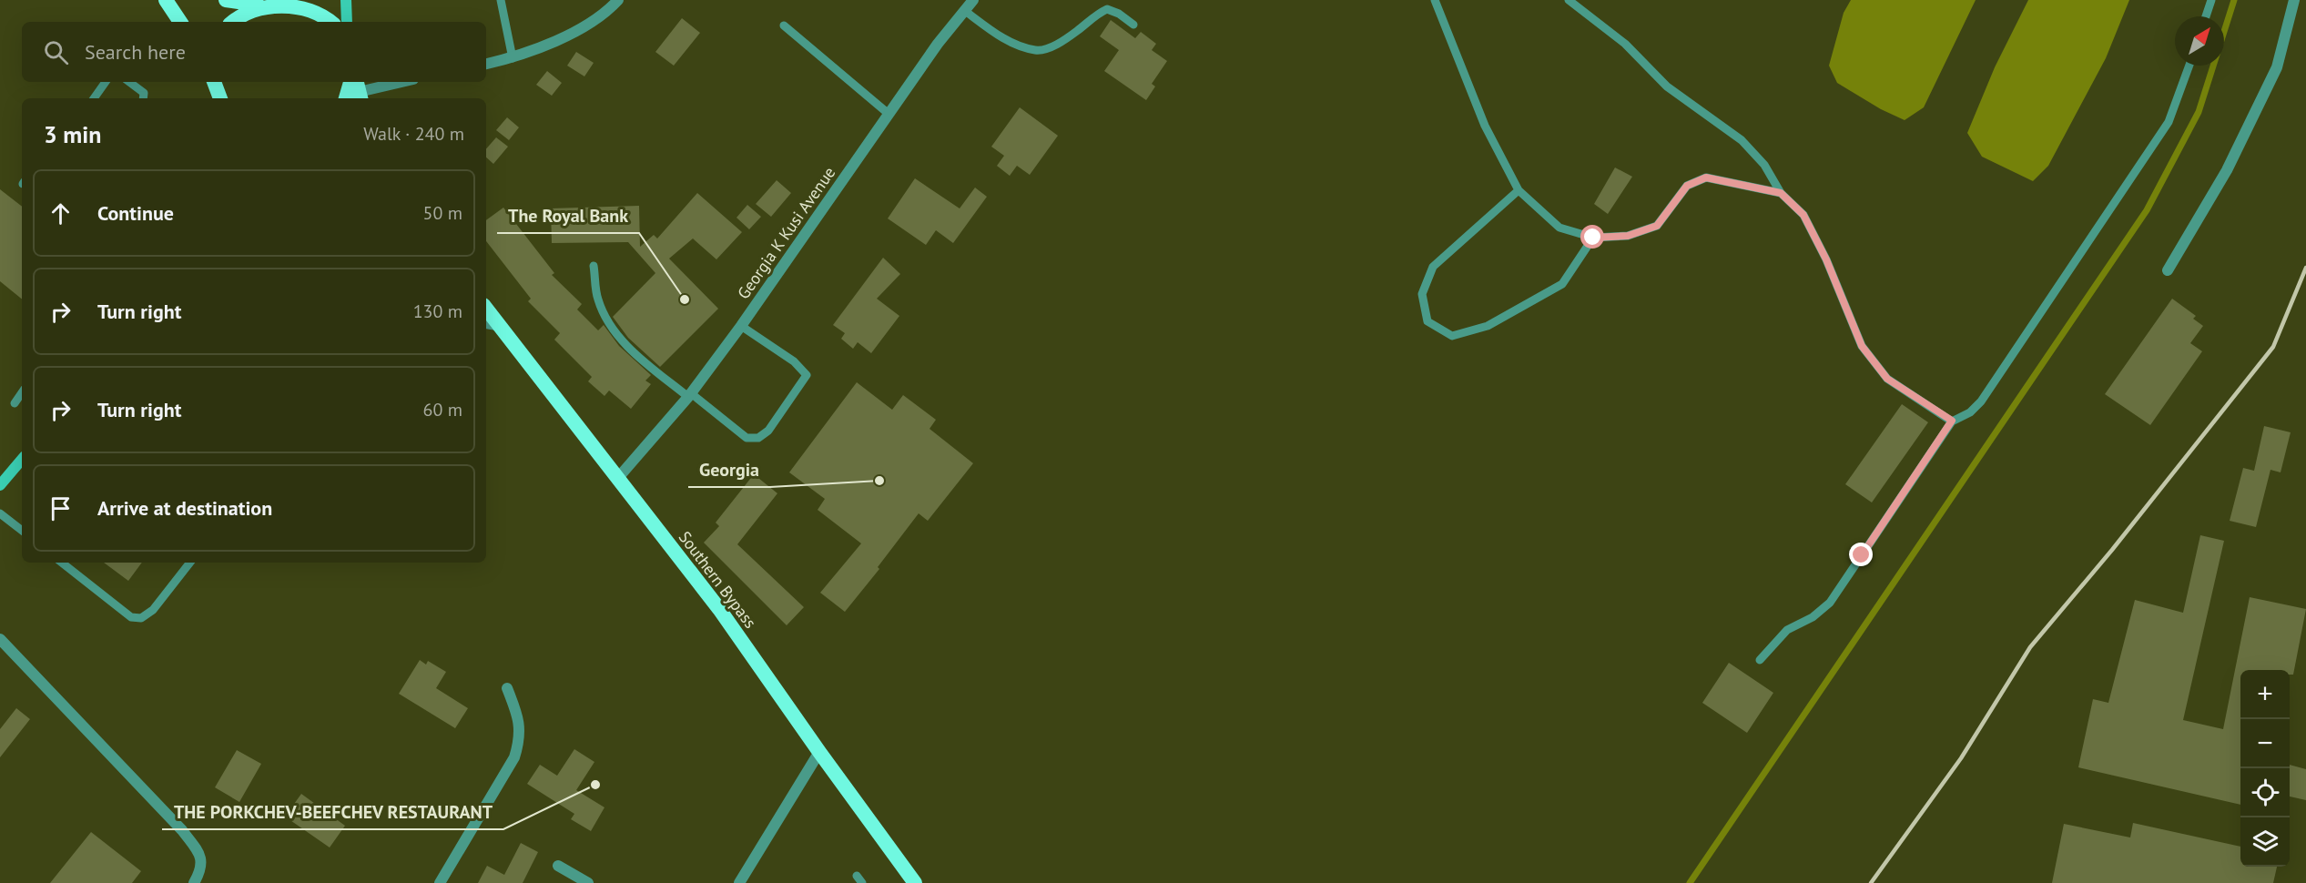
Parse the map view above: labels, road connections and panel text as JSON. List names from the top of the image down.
{
  "streets": {
    "highway": ["Southern Bypass"],
    "street": ["Georgia K Kusi Avenue"]
  },
  "crossings": [
    ["Georgia K Kusi Avenue", "Southern Bypass"]
  ],
  "places": ["The Royal Bank", "Georgia", "THE PORKCHEV-BEEFCHEV RESTAURANT"],
  "north": "top right",
  "page": {
    "search": "Search here",
    "heading": ["3 min", "Walk · 240 m"],
    "list": [
      ["Continue", "50 m"],
      ["Turn right", "130 m"],
      ["Turn right", "60 m"],
      "Arrive at destination"
    ],
    "map_buttons": ["+", "−"]
  }
}
